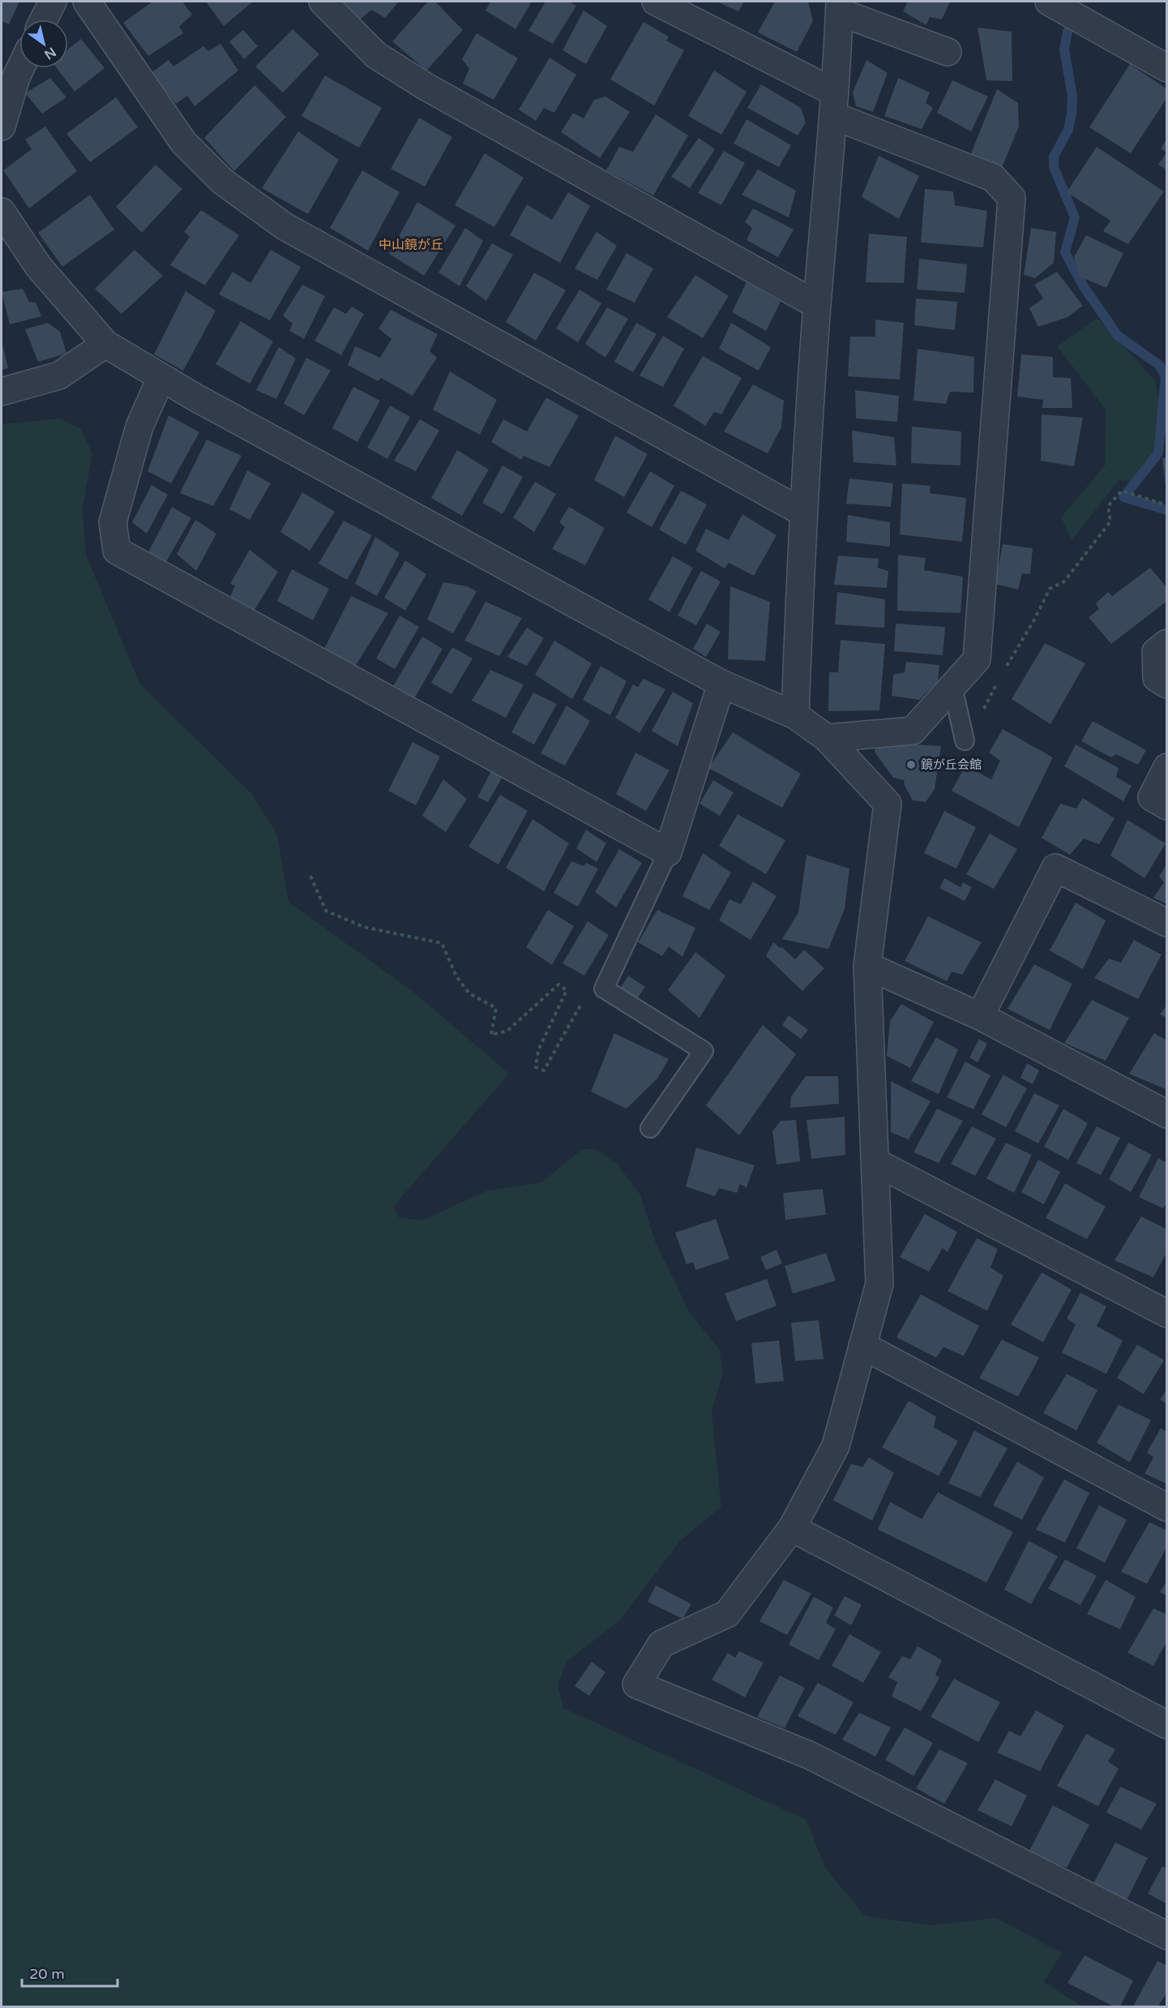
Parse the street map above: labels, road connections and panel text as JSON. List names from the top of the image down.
{
  "districts": ["中山鏡が丘"],
  "places": ["鏡が丘会館"],
  "scale_bar": "20 m",
  "north": "bottom right"
}
